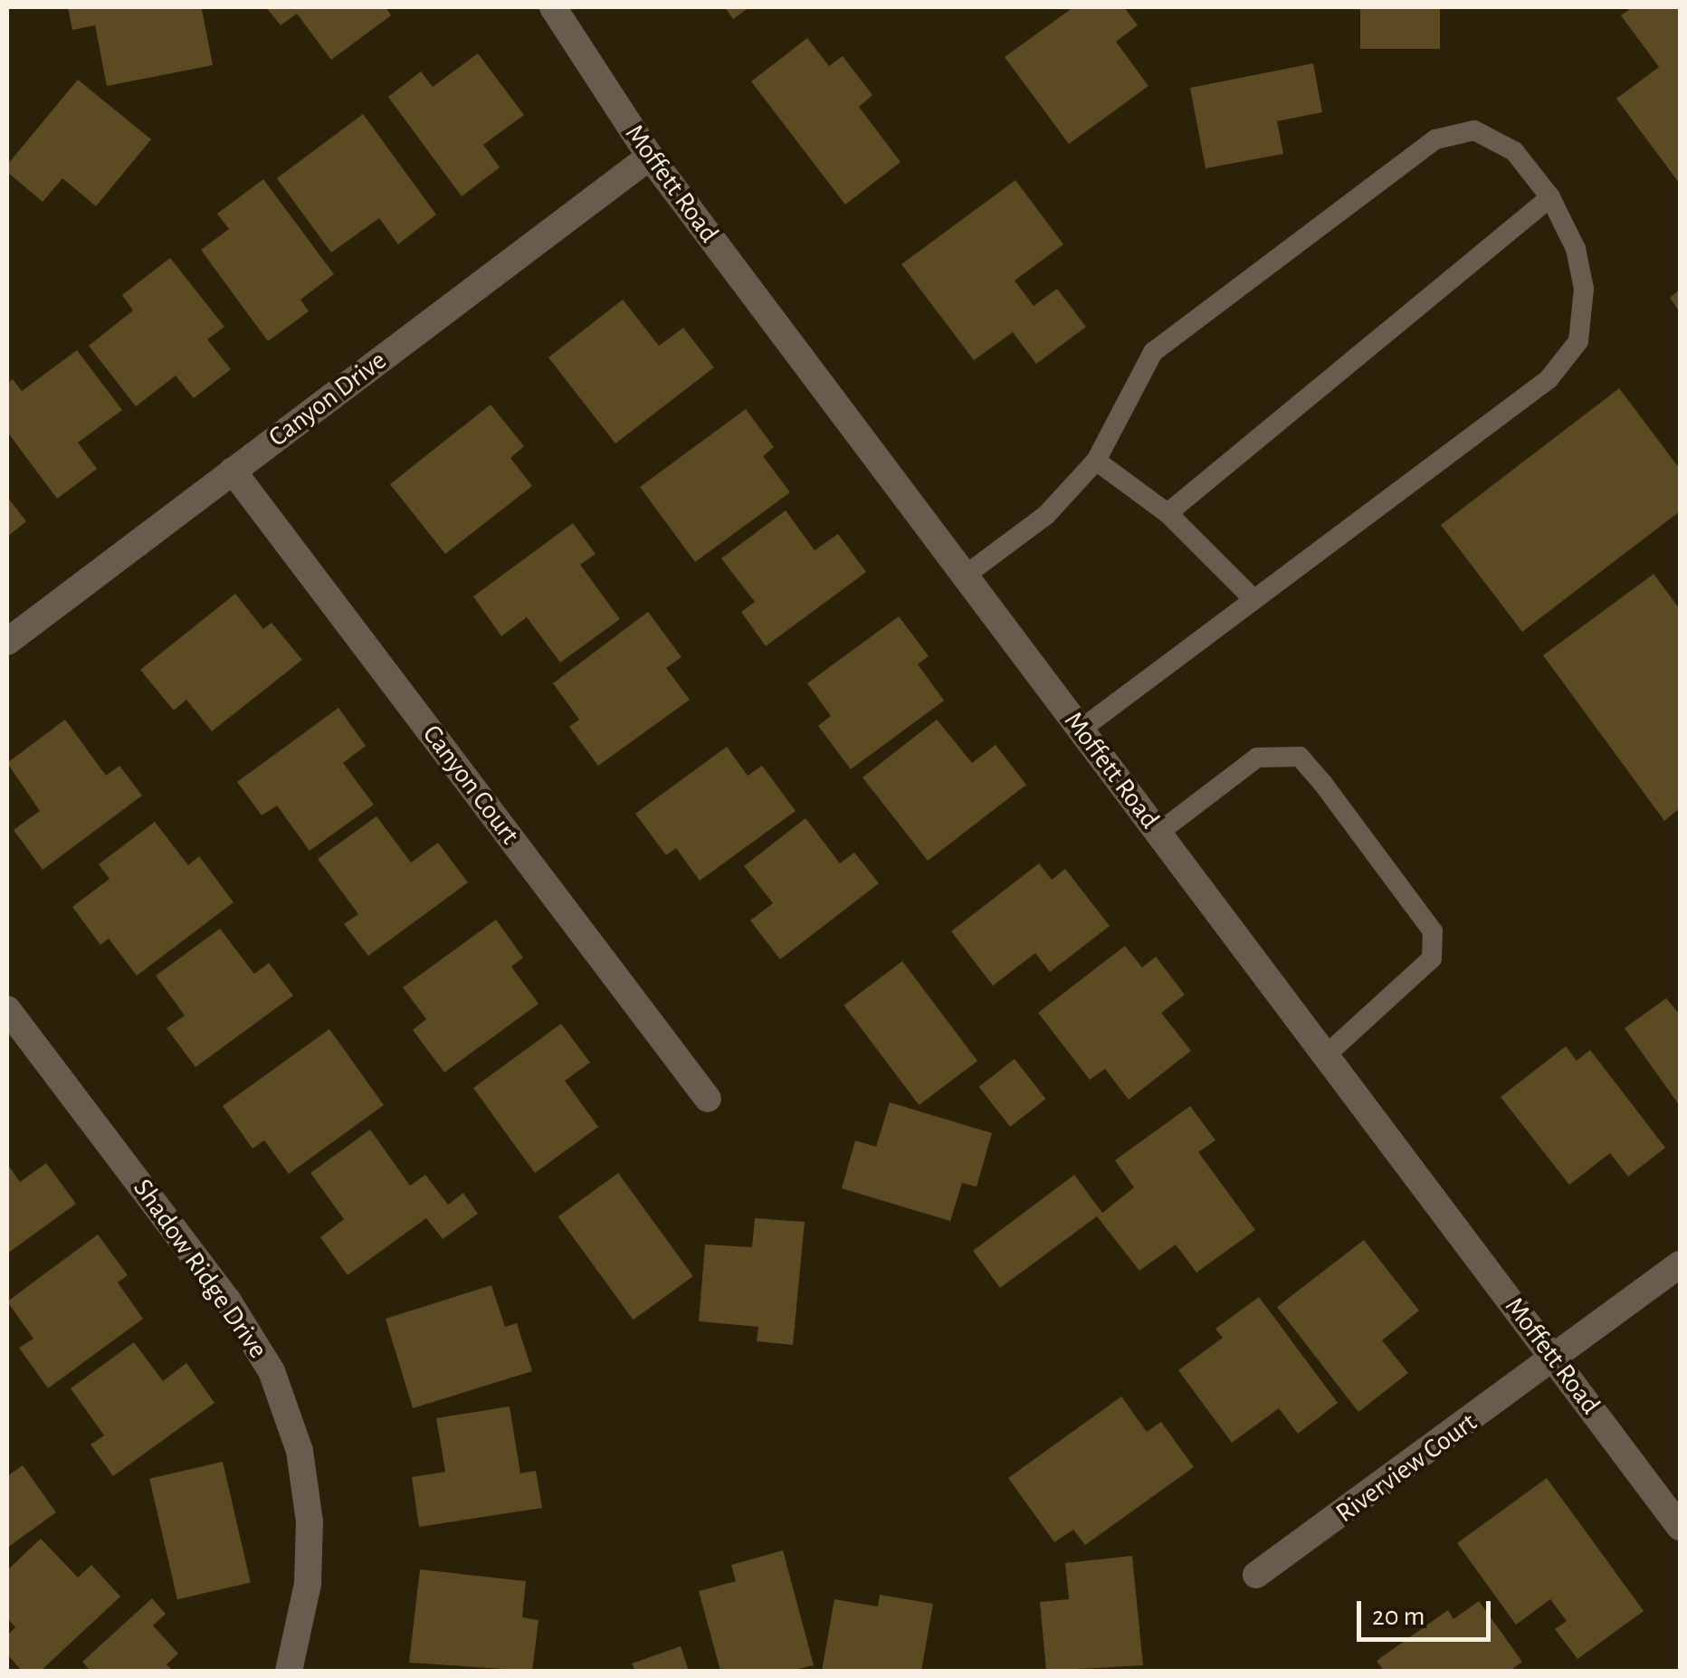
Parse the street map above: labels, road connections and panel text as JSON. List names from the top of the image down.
{
  "streets": {
    "street": [
      "Moffett Road",
      "Canyon Drive",
      "Canyon Court",
      "Shadow Ridge Drive",
      "Riverview Court"
    ]
  },
  "crossings": [
    ["Moffett Road", "Canyon Drive"],
    ["Moffett Road", "Riverview Court"],
    ["Canyon Drive", "Canyon Court"]
  ],
  "scale_bar": "20 m"
}
